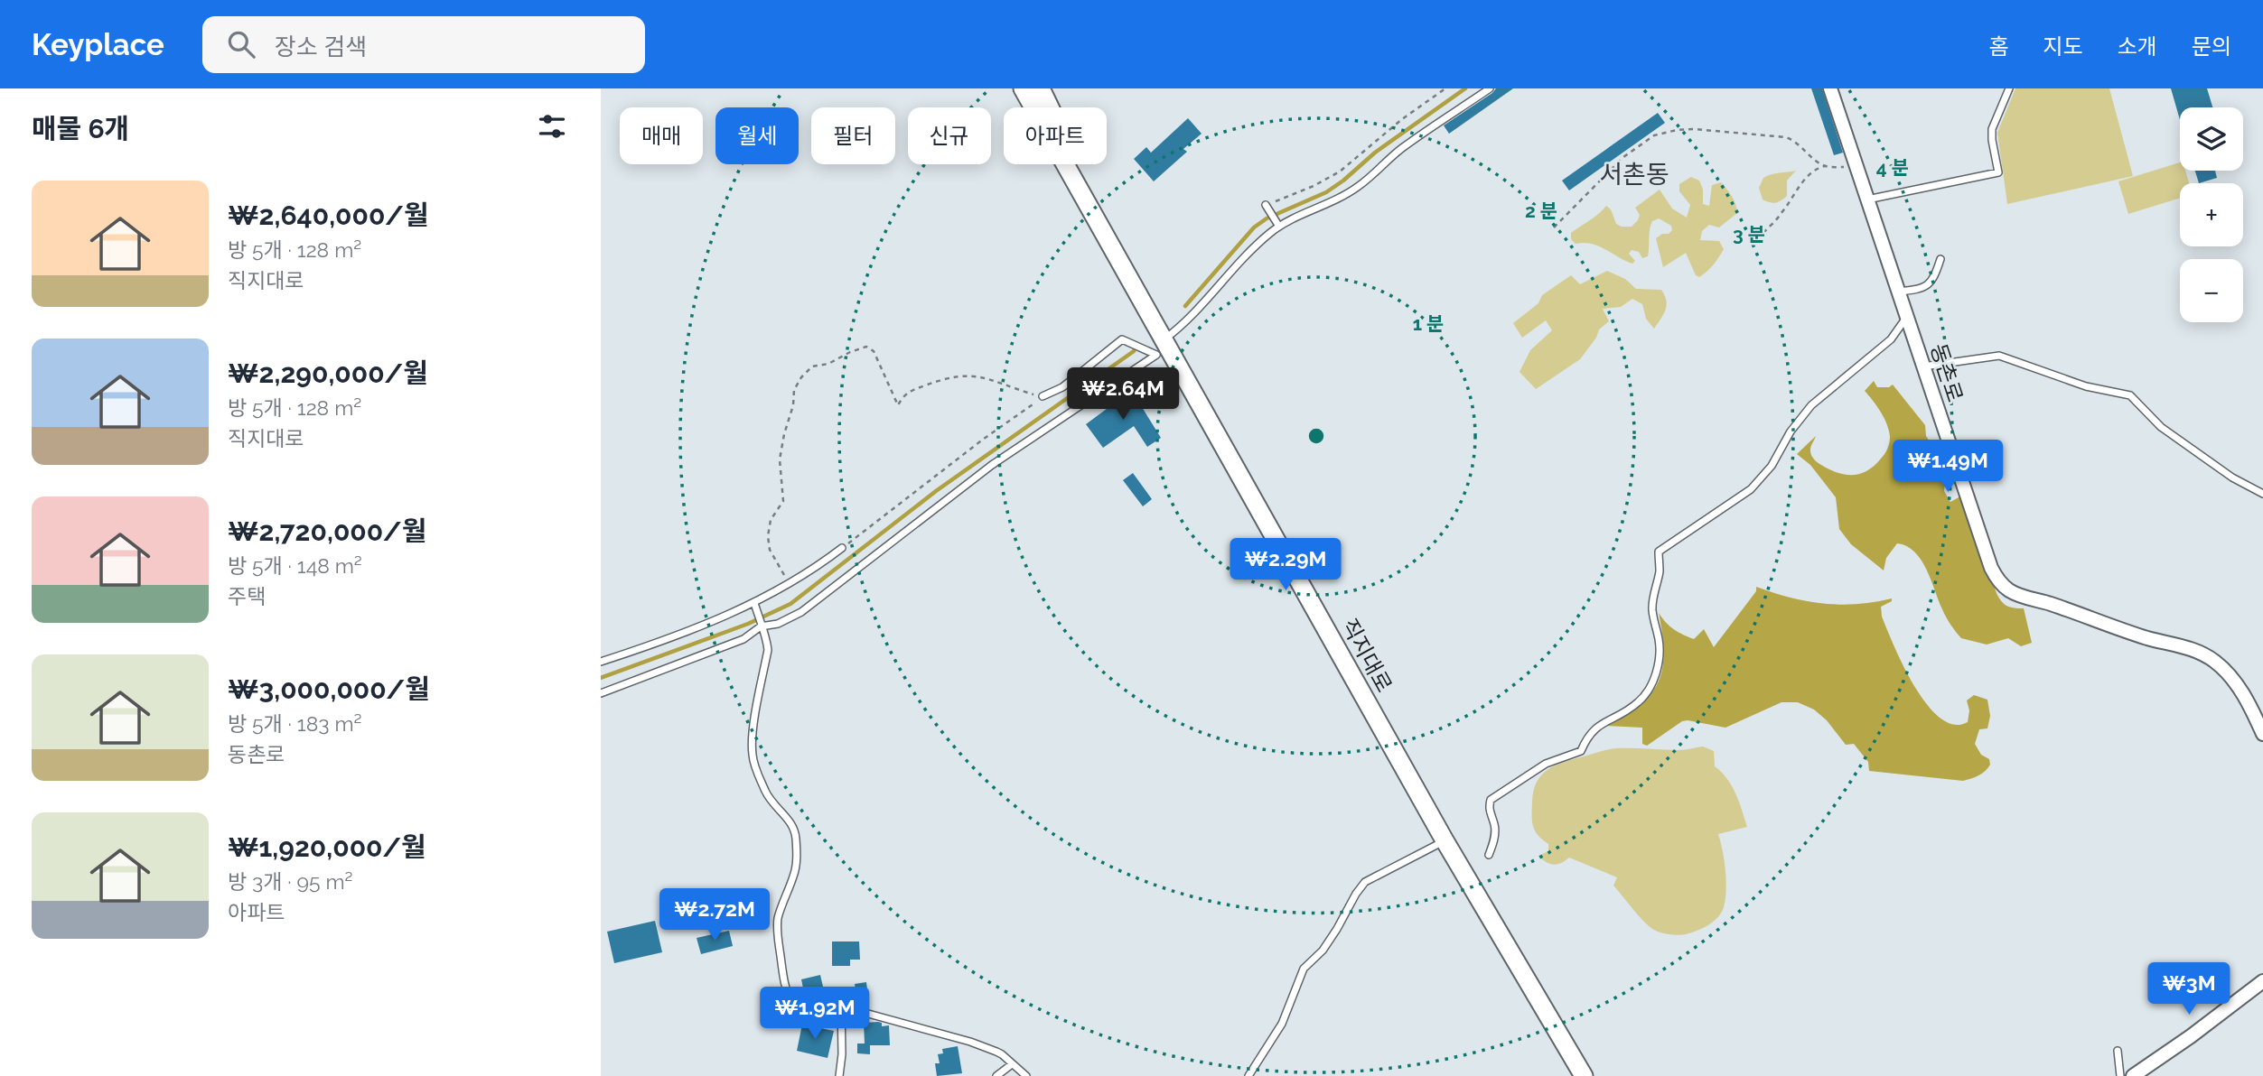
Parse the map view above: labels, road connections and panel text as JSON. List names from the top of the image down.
{
  "streets": {
    "main road": ["직지대로"],
    "street": ["동촌로"]
  },
  "districts": ["서촌동"],
  "page": {
    "header": "Keyplace",
    "search": "장소 검색",
    "nav": [
      "홈",
      "지도",
      "소개",
      "문의"
    ],
    "heading": "매물 6개",
    "map_buttons": ["+", "−"],
    "chip": [
      "매매",
      "월세",
      "필터",
      "신규",
      "아파트"
    ],
    "list": [
      {
        "name": "₩2,640,000/월",
        "note": "방 5개 · 128 m² · 직지대로"
      },
      {
        "name": "₩2,290,000/월",
        "note": "방 5개 · 128 m² · 직지대로"
      },
      {
        "name": "₩2,720,000/월",
        "note": "방 5개 · 148 m² · 주택"
      },
      {
        "name": "₩3,000,000/월",
        "note": "방 5개 · 183 m² · 동촌로"
      },
      {
        "name": "₩1,920,000/월",
        "note": "방 3개 · 95 m² · 아파트"
      }
    ],
    "price": [
      "₩2.64M",
      "₩1.49M",
      "₩2.29M",
      "₩2.72M",
      "₩3M",
      "₩1.92M"
    ]
  },
  "rings": [
    "4 분",
    "2 분",
    "3 분",
    "1 분"
  ]
}
